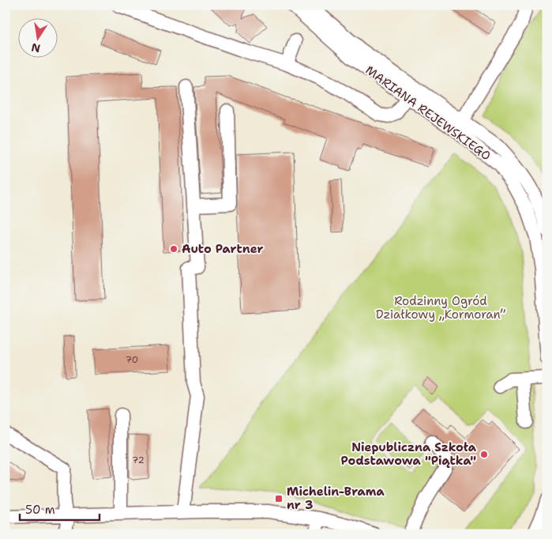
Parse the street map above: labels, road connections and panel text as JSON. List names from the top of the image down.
{
  "streets": {
    "street": ["MARIANA REJEWSKIEGO"]
  },
  "parks": ["Rodzinny Ogród Działkowy „Kormoran”"],
  "places": {
    "other": ["Auto Partner", "Niepubliczna Szkoła Podstawowa \"Piątka\""],
    "transit": ["Michelin-Brama nr 3"]
  },
  "house_numbers": ["70", "72"],
  "scale_bar": "50 m",
  "north": "bottom"
}
